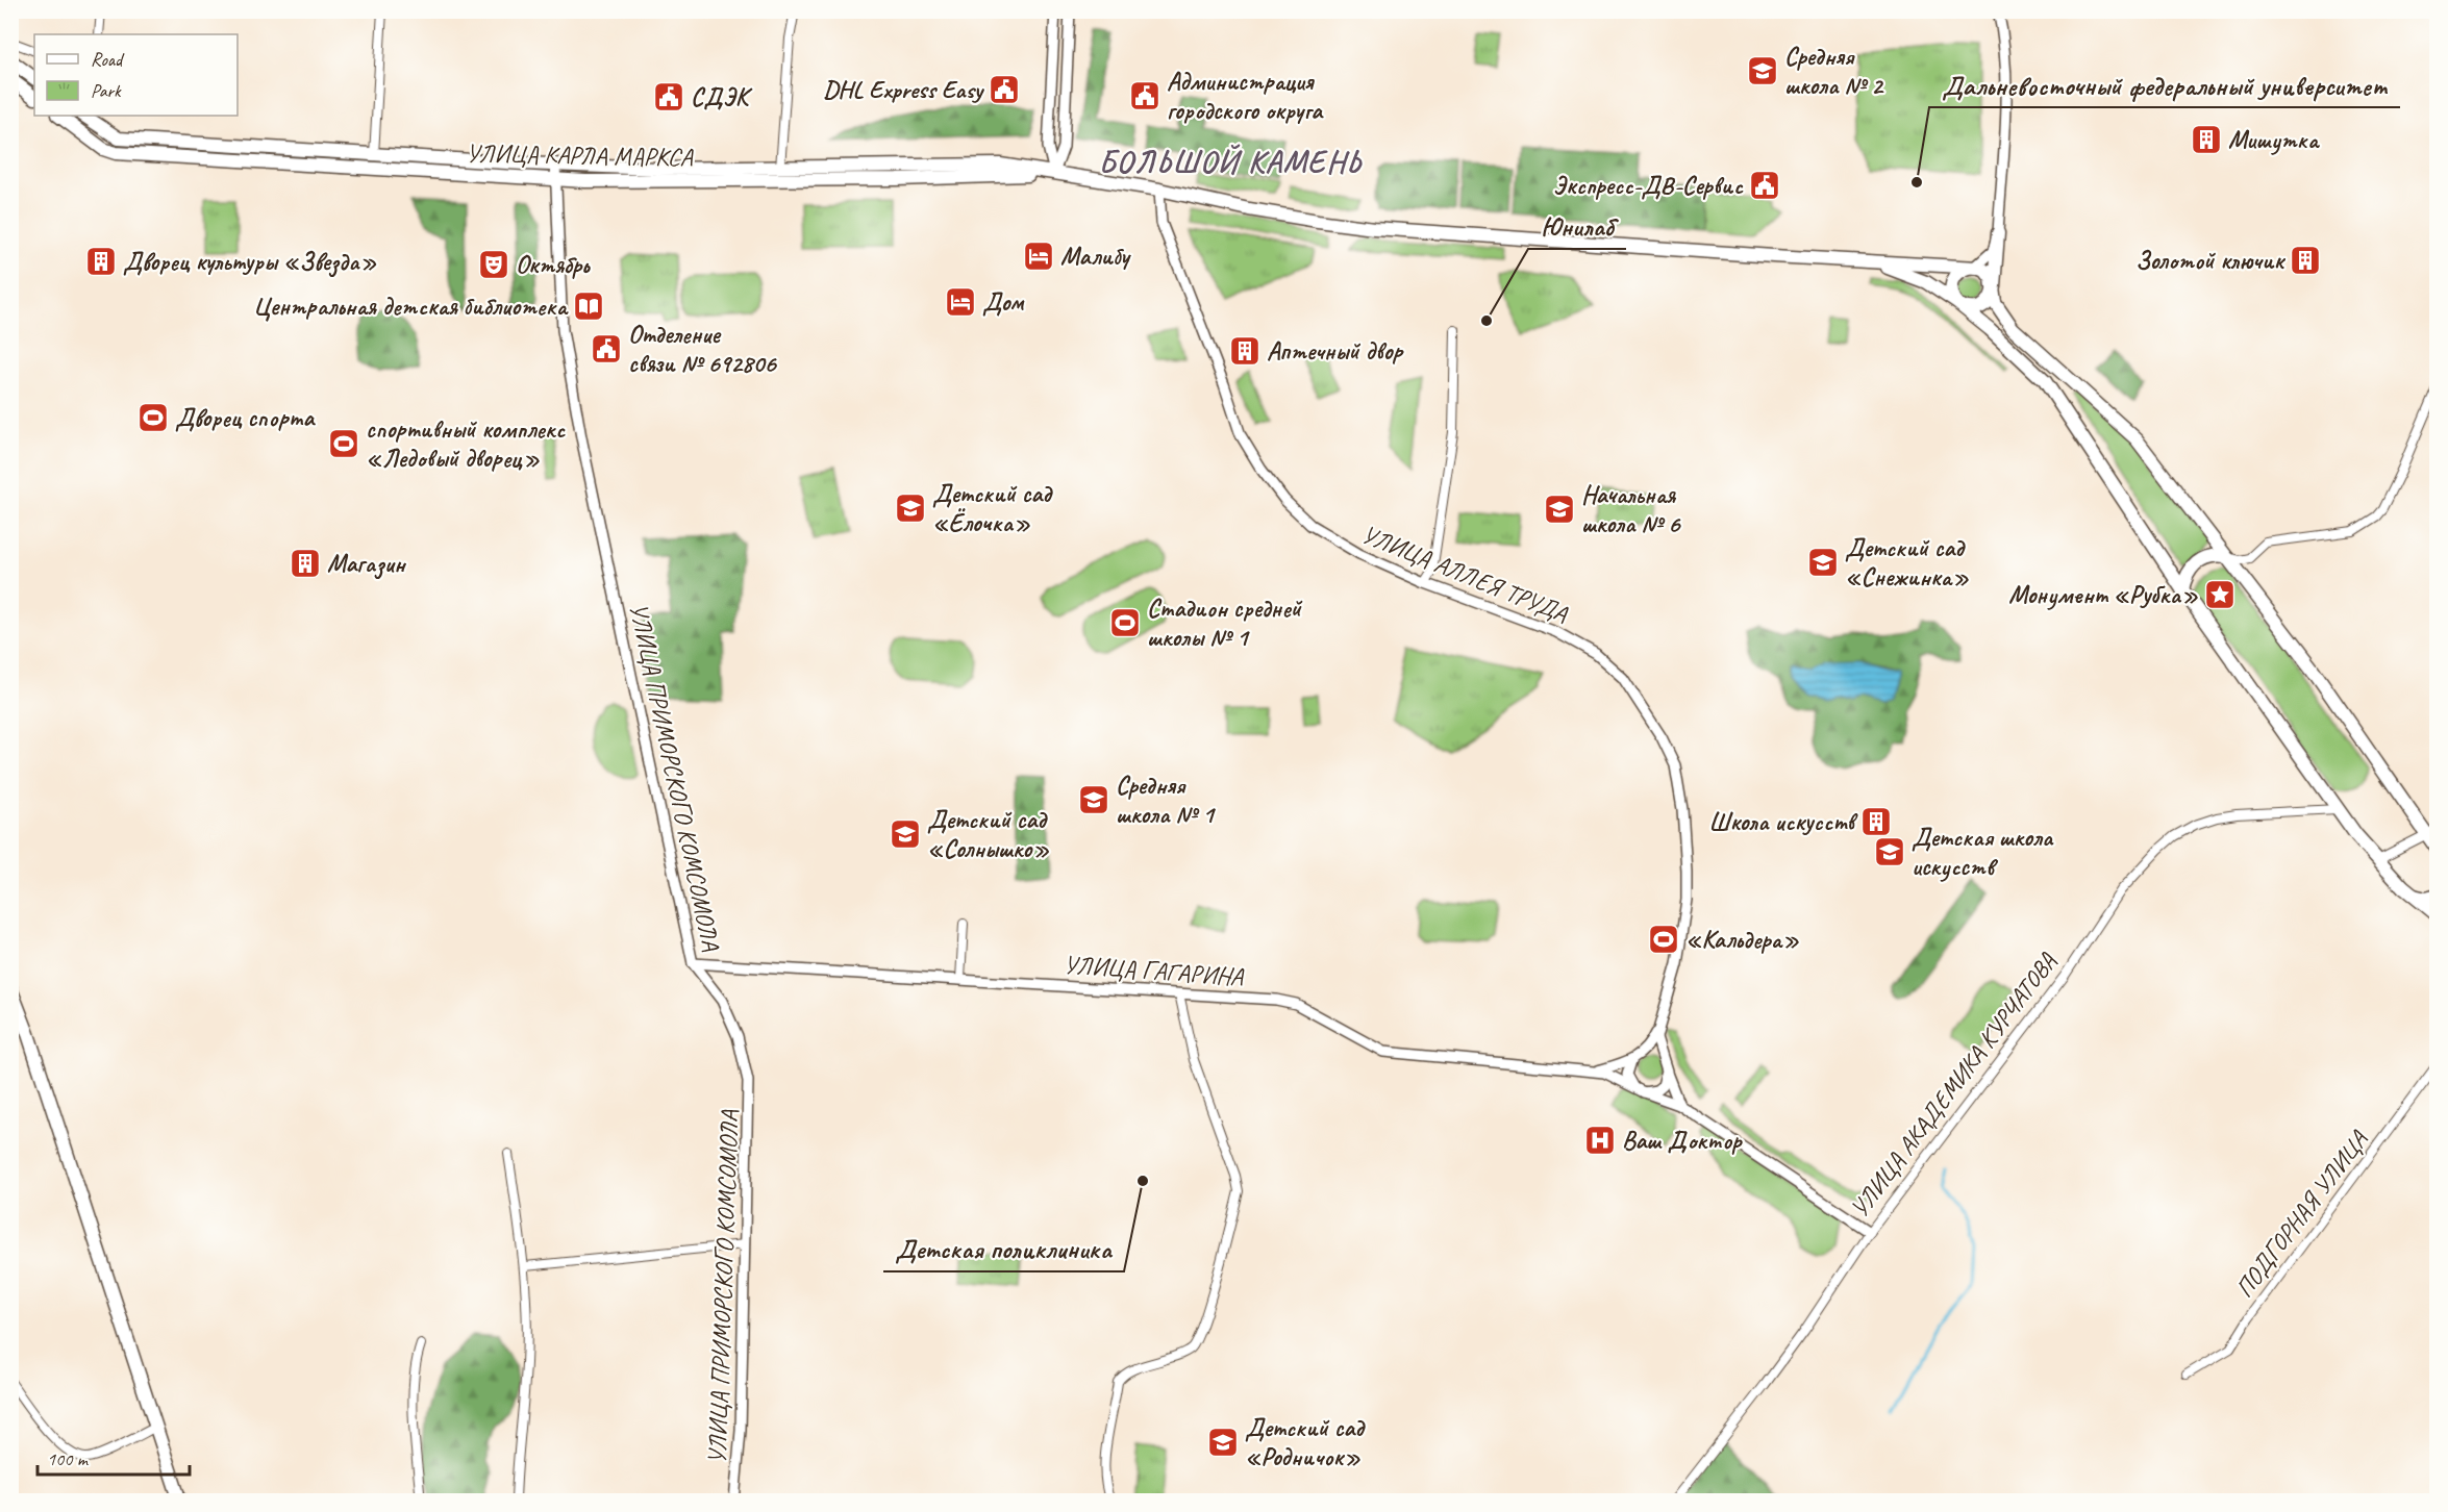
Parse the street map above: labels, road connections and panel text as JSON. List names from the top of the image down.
{
  "streets": {
    "main road": ["УЛИЦА КАРЛА МАРКСА"],
    "street": [
      "УЛИЦА АЛЛЕЯ ТРУДА",
      "УЛИЦА ПРИМОРСКОГО КОМСОМОЛА",
      "УЛИЦА ГАГАРИНА",
      "УЛИЦА АКАДЕМИКА КУРЧАТОВА",
      "ПОДГОРНАЯ УЛИЦА"
    ]
  },
  "crossings": [
    ["УЛИЦА КАРЛА МАРКСА", "УЛИЦА АЛЛЕЯ ТРУДА"],
    ["УЛИЦА КАРЛА МАРКСА", "УЛИЦА ПРИМОРСКОГО КОМСОМОЛА"],
    ["УЛИЦА ПРИМОРСКОГО КОМСОМОЛА", "УЛИЦА ГАГАРИНА"]
  ],
  "districts": ["БОЛЬШОЙ КАМЕНЬ"],
  "places": {
    "school or university": [
      "Средняя школа № 2",
      "Детский сад «Ёлочка»",
      "Начальная школа № 6",
      "Детский сад «Снежинка»",
      "Средняя школа № 1",
      "Детский сад «Солнышко»",
      "Детская школа искусств",
      "Детский сад «Родничок»"
    ],
    "public building": [
      "DHL Express Easy",
      "Администрация городского округа",
      "СДЭК",
      "Экспресс-ДВ-Сервис",
      "Отделение связи № 692806"
    ],
    "building": [
      "Мишутка",
      "Золотой ключик",
      "Дворец культуры «Звезда»",
      "Аптечный двор",
      "Магазин",
      "Школа искусств"
    ],
    "other": ["Дальневосточный федеральный университет", "Юнилаб", "Детская поликлиника"],
    "hotel": ["Малибу", "Дом"],
    "theatre": ["Октябрь"],
    "library": ["Центральная детская библиотека"],
    "sports": [
      "Дворец спорта",
      "спортивный комплекс «Ледовый дворец»",
      "Стадион средней школы № 1",
      "«Кальдера»"
    ],
    "place": ["Монумент «Рубка»"],
    "hospital": ["Ваш Доктор"]
  },
  "legend": ["Road", "Park"],
  "scale_bar": "100 m"
}
